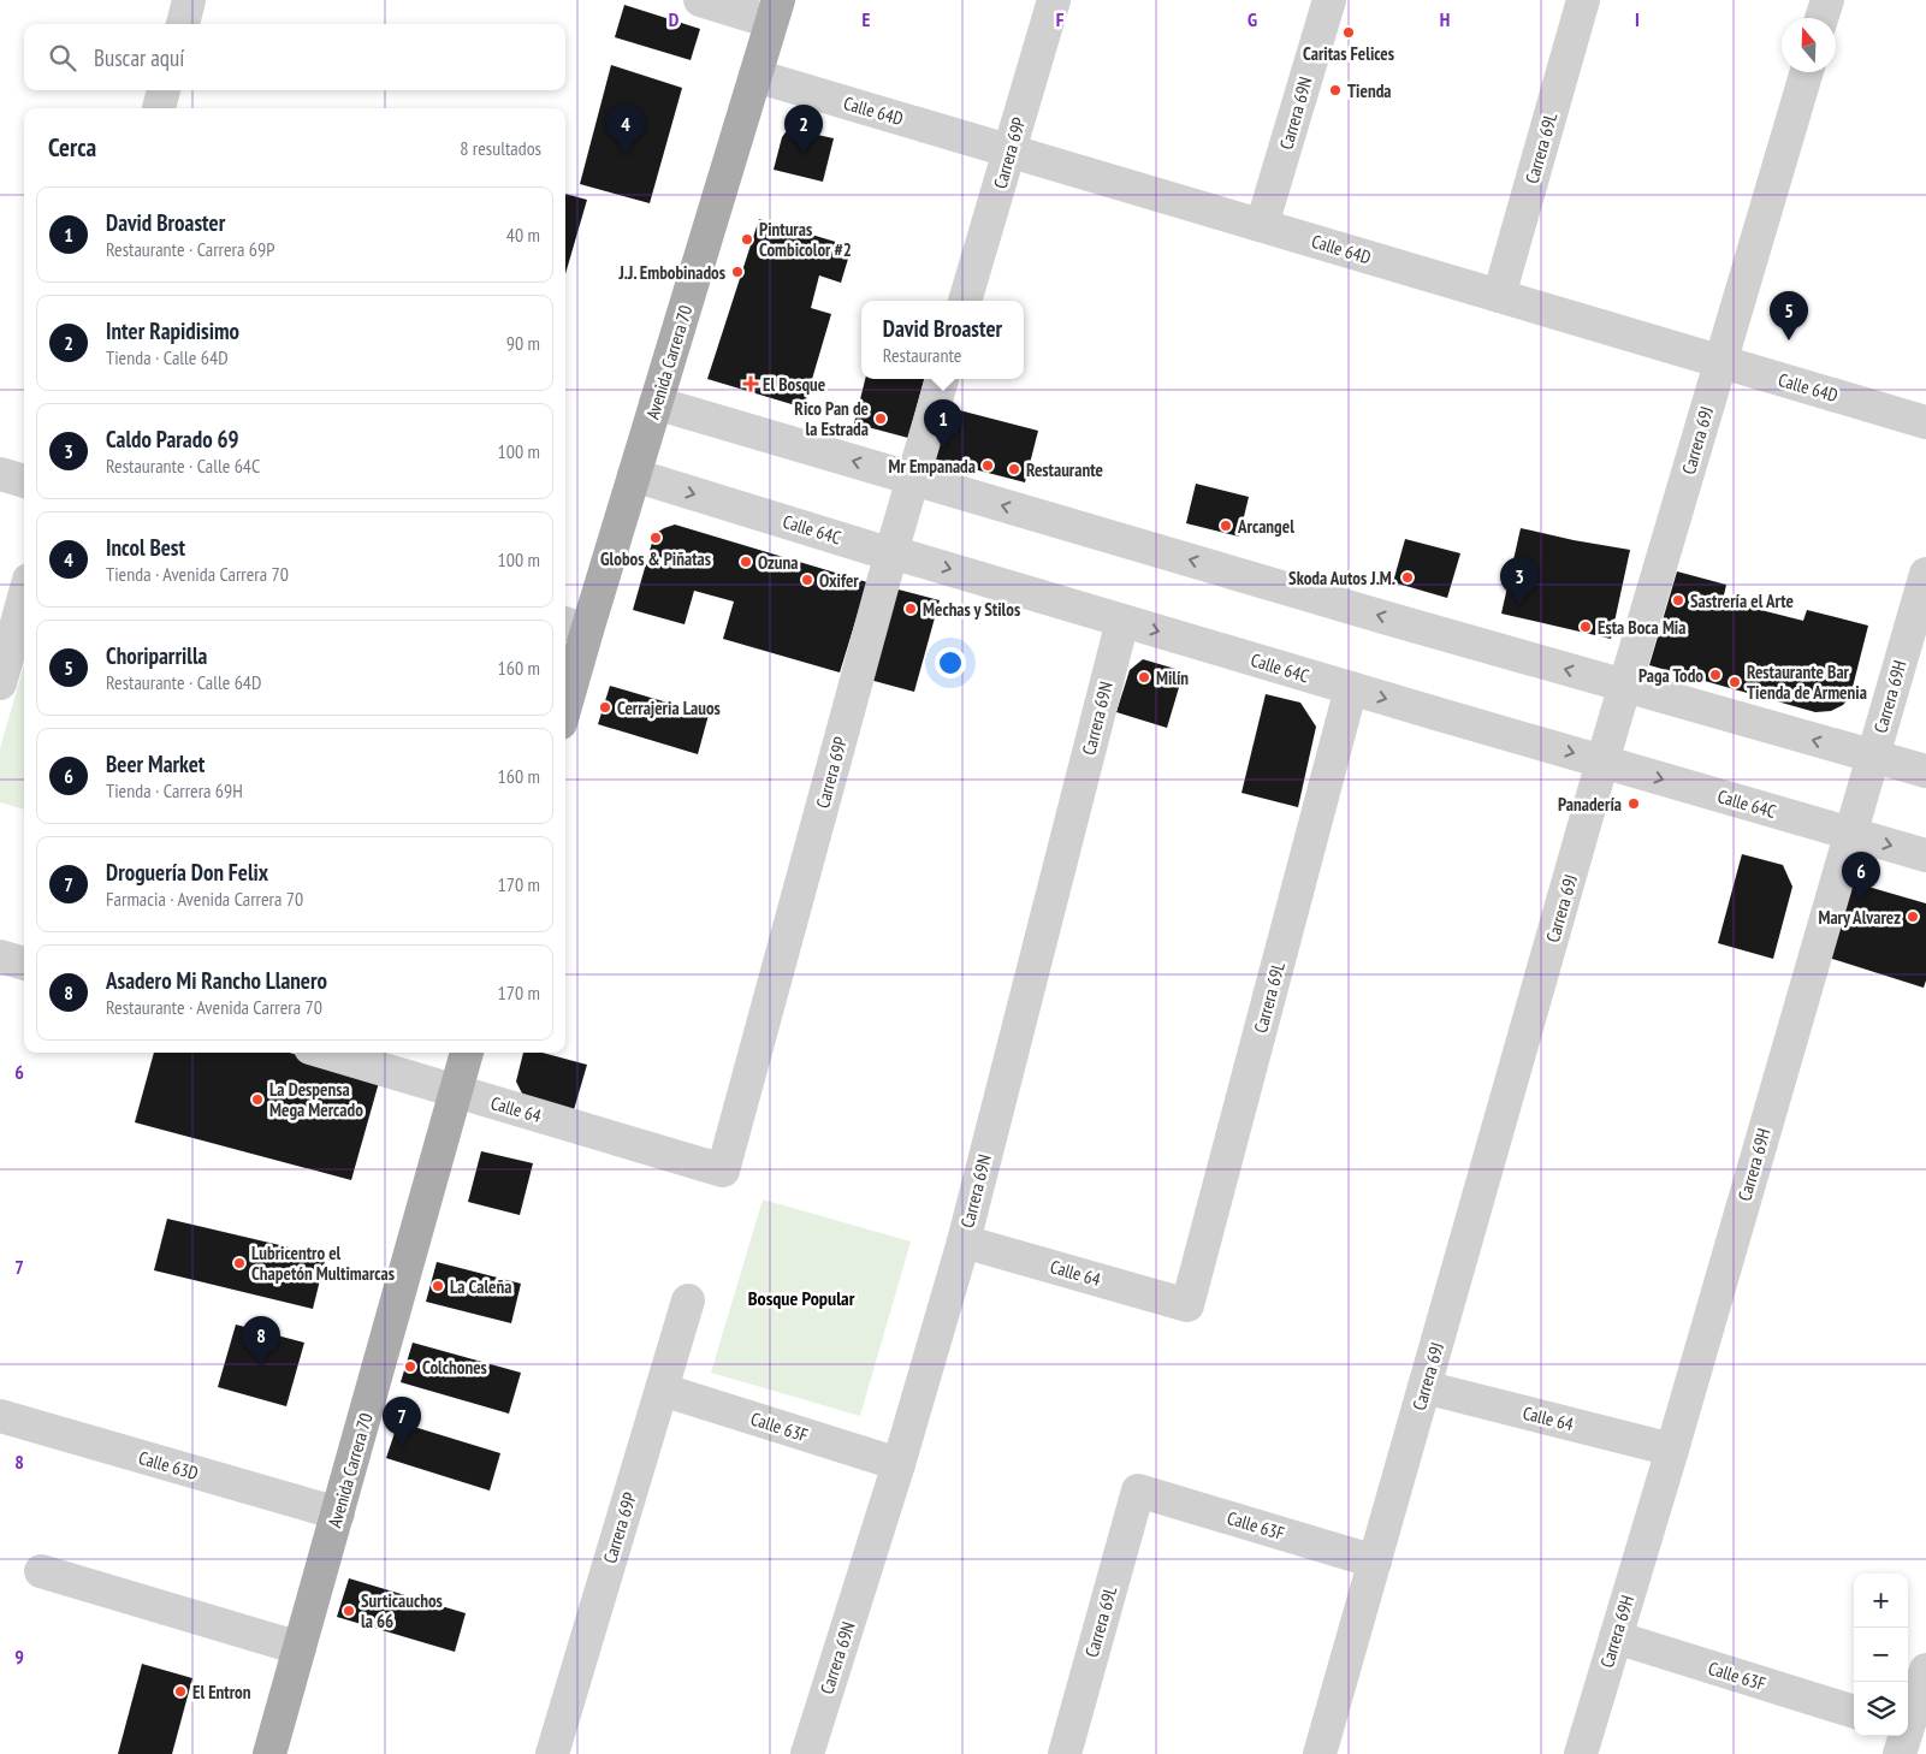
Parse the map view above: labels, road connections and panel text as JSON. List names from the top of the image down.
{
  "streets": {
    "main road": ["Avenida Carrera 70"],
    "street": [
      "Calle 64D",
      "Carrera 69N",
      "Carrera 69L",
      "Carrera 69P",
      "Carrera 69J",
      "Calle 64C",
      "Carrera 69H",
      "Calle 64",
      "Calle 63F",
      "Calle 63D"
    ]
  },
  "crossings": [
    ["Calle 64D", "Carrera 69N"],
    ["Calle 64D", "Carrera 69L"],
    ["Calle 64D", "Carrera 69P"],
    ["Calle 64D", "Avenida Carrera 70"],
    ["Calle 64D", "Carrera 69J"],
    ["Carrera 69N", "Calle 64C"],
    ["Carrera 69N", "Calle 64"],
    ["Carrera 69N", "Calle 63F"],
    ["Carrera 69L", "Calle 64C"],
    ["Carrera 69L", "Calle 64"],
    ["Carrera 69L", "Calle 63F"],
    ["Carrera 69P", "Calle 64C"],
    ["Carrera 69P", "Calle 64"],
    ["Carrera 69P", "Calle 63F"],
    ["Avenida Carrera 70", "Calle 64C"],
    ["Avenida Carrera 70", "Calle 64"],
    ["Avenida Carrera 70", "Calle 63D"],
    ["Carrera 69J", "Calle 64C"],
    ["Carrera 69J", "Calle 64"],
    ["Carrera 69J", "Calle 63F"],
    ["Calle 64C", "Carrera 69H"],
    ["Carrera 69H", "Calle 64"],
    ["Carrera 69H", "Calle 63F"]
  ],
  "districts": ["Bosque Popular"],
  "places": {
    "other": [
      "Caritas Felices",
      "Tienda",
      "Pinturas Combicolor #2",
      "J.J. Embobinados",
      "Rico Pan de la Estrada",
      "Mr Empanada",
      "Restaurante",
      "Arcangel",
      "Globos & Piñatas",
      "Ozuna",
      "Skoda Autos J.M.",
      "Oxifer",
      "Sastrería el Arte",
      "Mechas y Stilos",
      "Esta Boca Mia",
      "Paga Todo",
      "Milín",
      "Restaurante Bar Tienda de Armenia",
      "Cerrajeria Lauos",
      "Panadería",
      "Mary Alvarez",
      "La Despensa Mega Mercado",
      "Lubricentro el Chapetón Multimarcas",
      "La Caleña",
      "Colchones",
      "Surticauchos la 66",
      "El Entron"
    ],
    "health": ["El Bosque"]
  },
  "north": "top",
  "page": {
    "search": "Buscar aquí",
    "pins": [
      "2",
      "4",
      "5",
      "1",
      "3",
      "6",
      "8",
      "7"
    ],
    "heading": ["Cerca", "8 resultados"],
    "list": [
      {
        "mark": "1",
        "name": "David Broaster",
        "note": "Restaurante · Carrera 69P",
        "value": "40 m"
      },
      {
        "mark": "2",
        "name": "Inter Rapidisimo",
        "note": "Tienda · Calle 64D",
        "value": "90 m"
      },
      {
        "mark": "3",
        "name": "Caldo Parado 69",
        "note": "Restaurante · Calle 64C",
        "value": "100 m"
      },
      {
        "mark": "4",
        "name": "Incol Best",
        "note": "Tienda · Avenida Carrera 70",
        "value": "100 m"
      },
      {
        "mark": "5",
        "name": "Choriparrilla",
        "note": "Restaurante · Calle 64D",
        "value": "160 m"
      },
      {
        "mark": "6",
        "name": "Beer Market",
        "note": "Tienda · Carrera 69H",
        "value": "160 m"
      },
      {
        "mark": "7",
        "name": "Droguería Don Felix",
        "note": "Farmacia · Avenida Carrera 70",
        "value": "170 m"
      },
      {
        "mark": "8",
        "name": "Asadero Mi Rancho Llanero",
        "note": "Restaurante · Avenida Carrera 70",
        "value": "170 m"
      }
    ],
    "popup": ["David Broaster", "Restaurante"],
    "map_buttons": ["+", "−"]
  },
  "grid": {
    "columns": [
      "D",
      "E",
      "F",
      "G",
      "H",
      "I"
    ],
    "rows": [
      "6",
      "7",
      "8",
      "9"
    ]
  }
}
